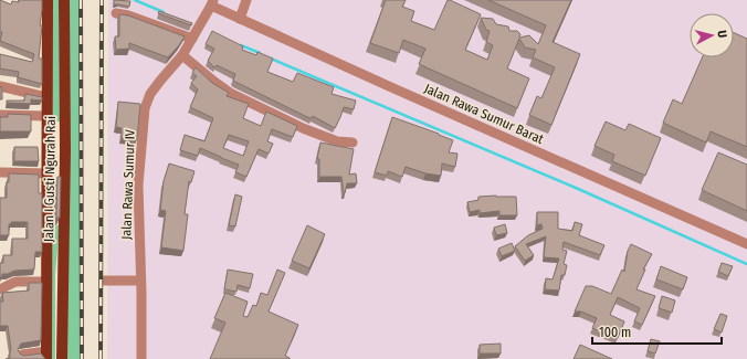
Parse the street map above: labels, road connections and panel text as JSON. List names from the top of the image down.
{
  "streets": {
    "main road": ["Jalan I Gusti Ngurah Rai"],
    "street": ["Jalan Rawa Sumur Barat", "Jalan Rawa Sumur IV"]
  },
  "crossings": [
    ["Jalan Rawa Sumur Barat", "Jalan Rawa Sumur IV"]
  ],
  "scale_bar": "100 m",
  "north": "right"
}
